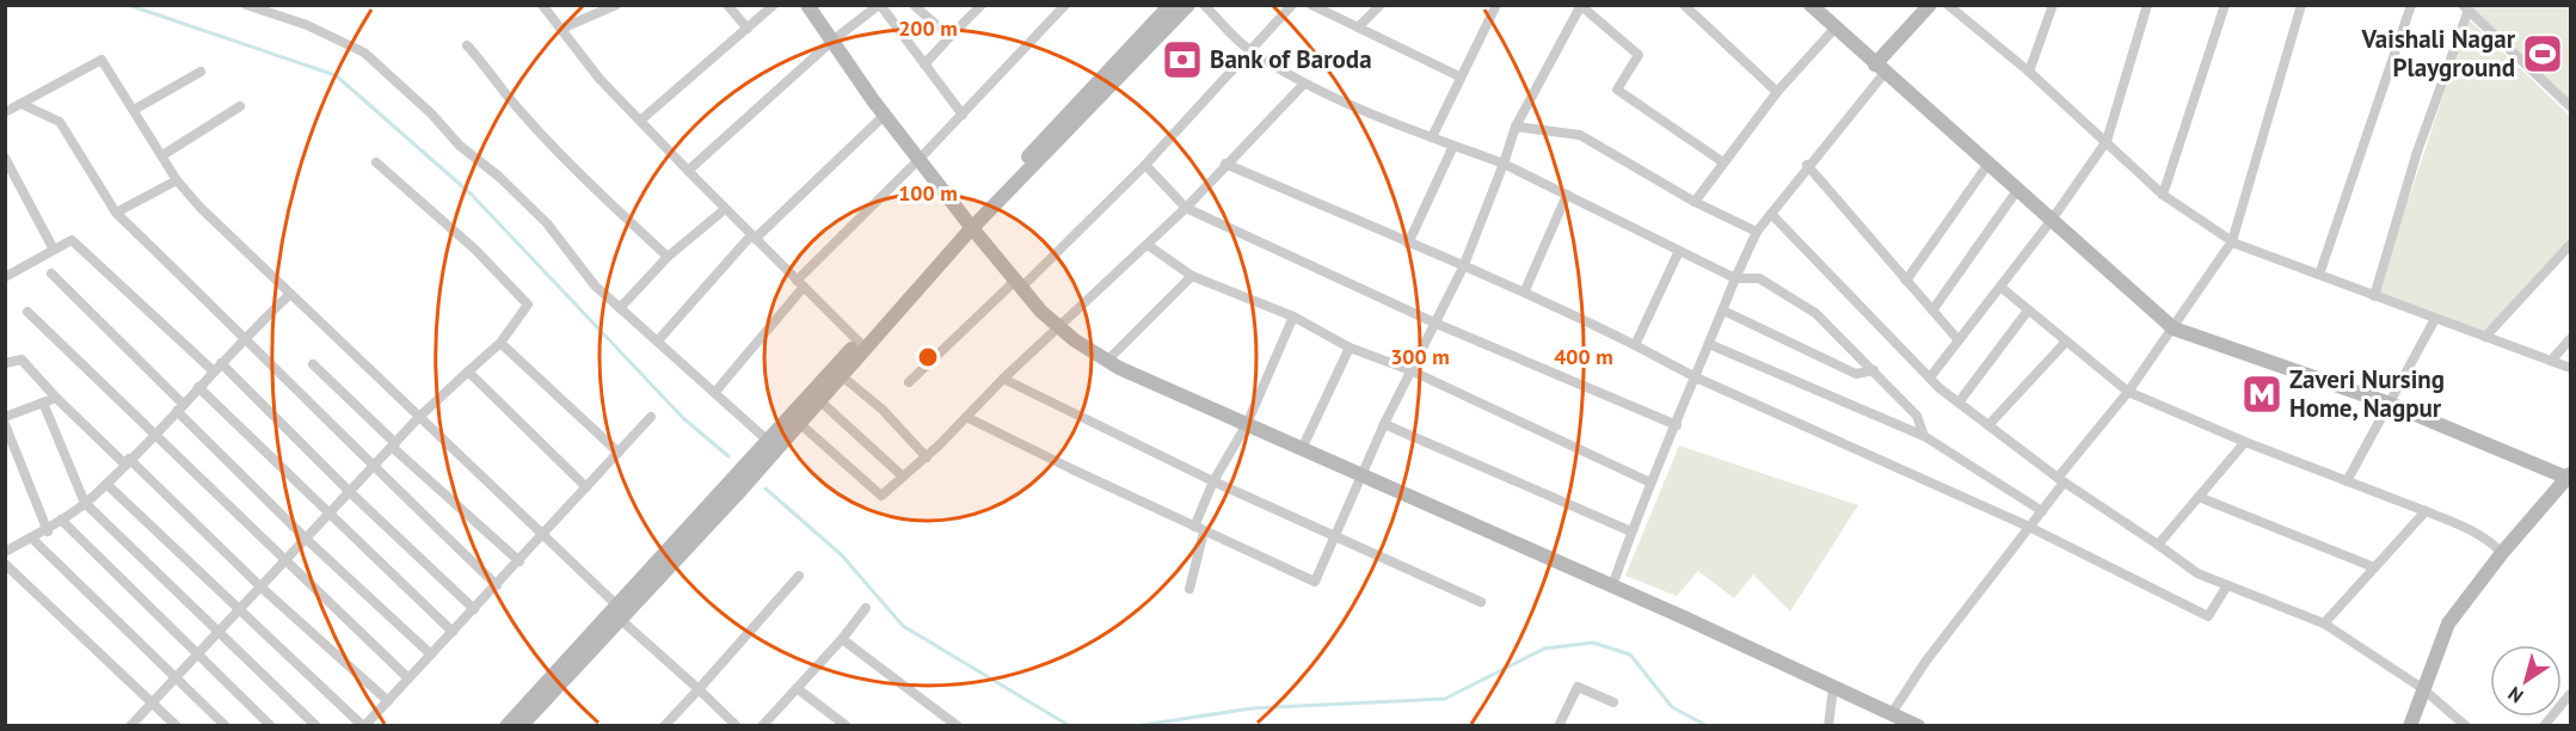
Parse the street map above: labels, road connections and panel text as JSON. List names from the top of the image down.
{
  "places": {
    "sports": ["Vaishali Nagar Playground"],
    "bank": ["Bank of Baroda"],
    "metro station": ["Zaveri Nursing Home, Nagpur"]
  },
  "north": "bottom left",
  "rings": [
    "200 m",
    "100 m",
    "300 m",
    "400 m"
  ]
}
